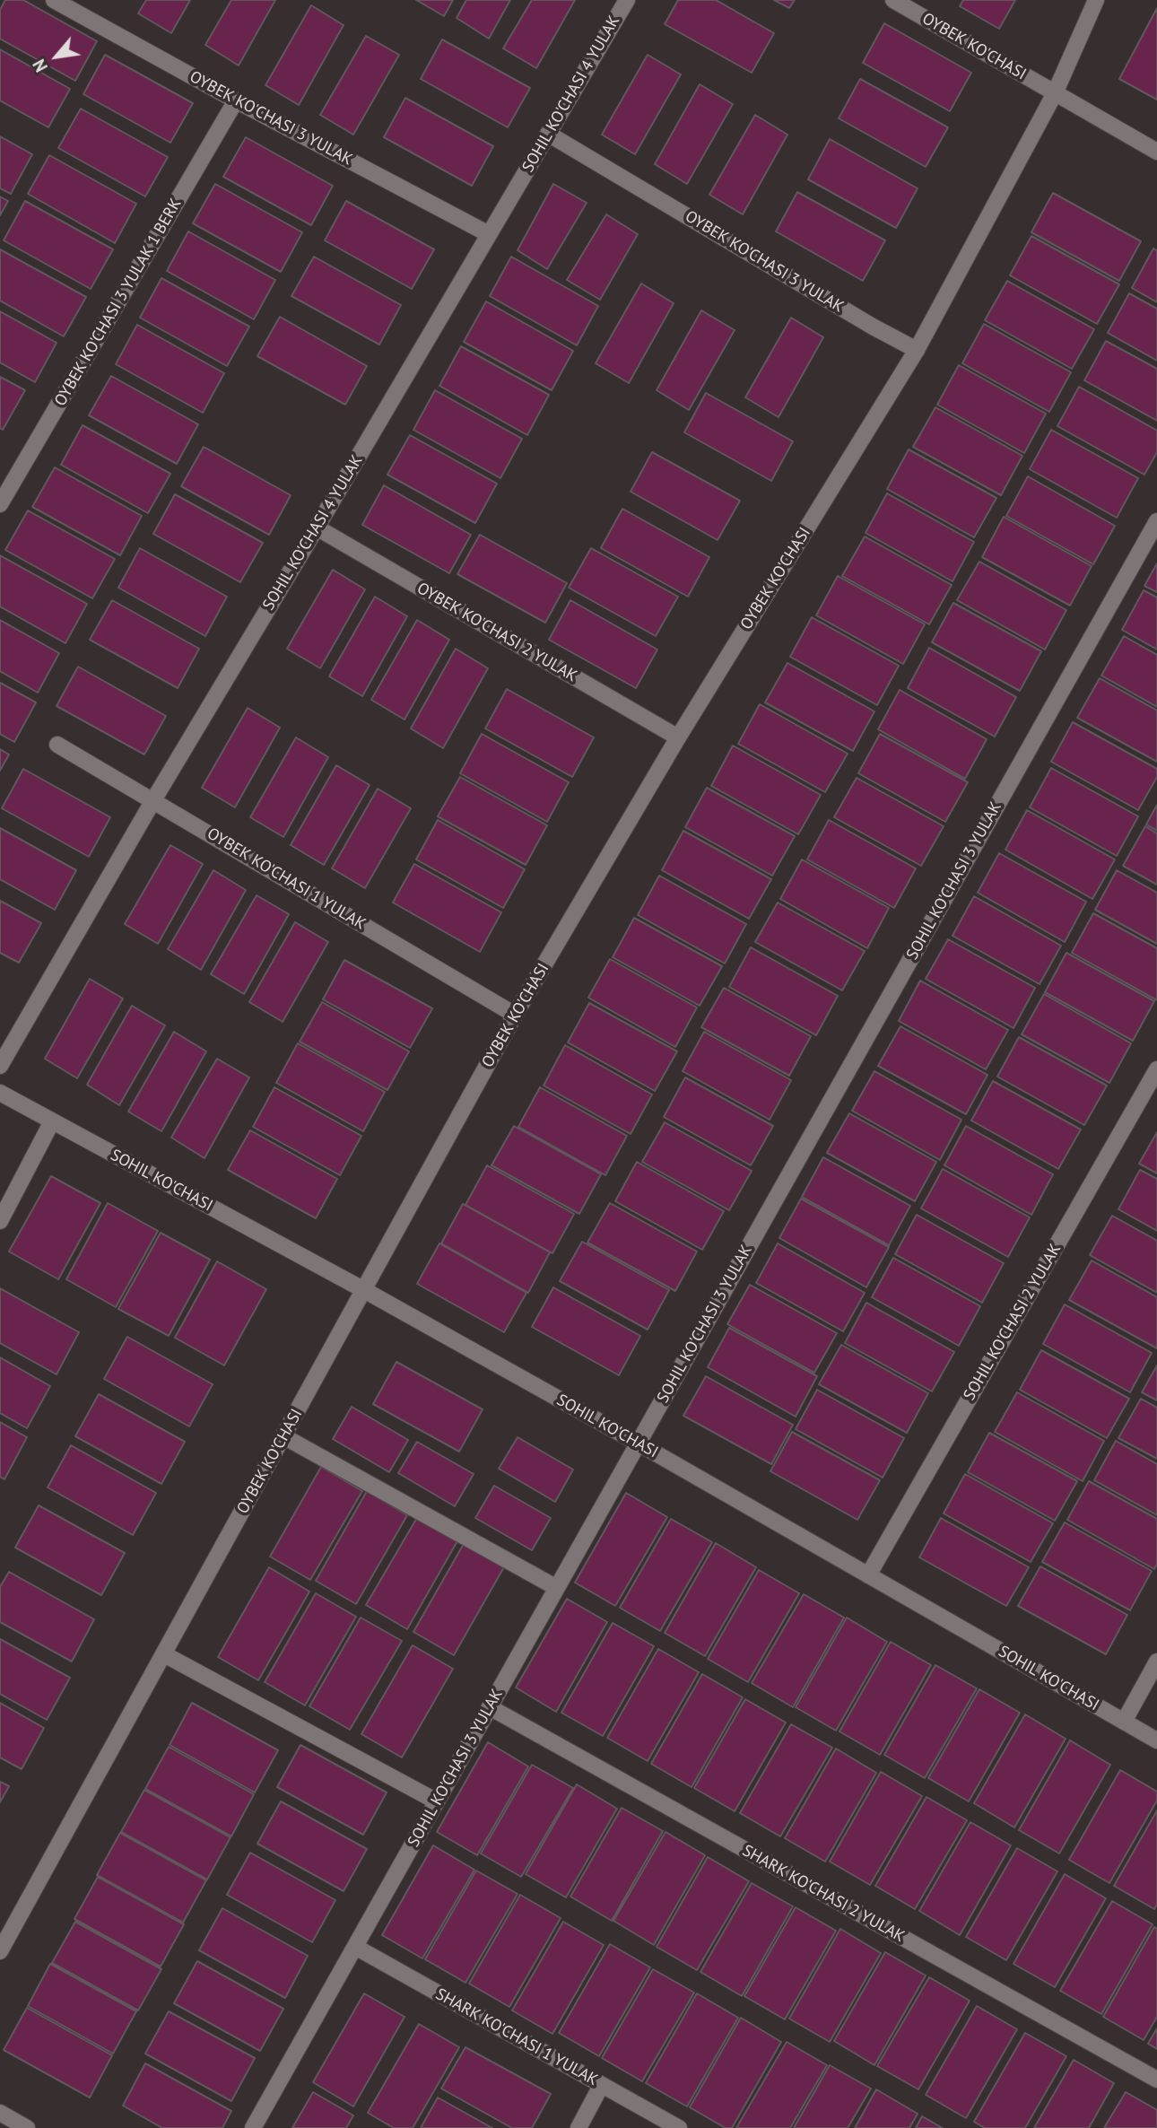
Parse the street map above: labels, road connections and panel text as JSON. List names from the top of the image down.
{
  "streets": {
    "street": [
      "OYBEK KO'CHASI",
      "SOHIL KO'CHASI 4 YULAK",
      "OYBEK KO'CHASI 3 YULAK",
      "OYBEK KO'CHASI 3 YULAK 1 BERK",
      "OYBEK KO'CHASI 2 YULAK",
      "OYBEK KO'CHASI 1 YULAK",
      "SOHIL KO'CHASI 3 YULAK",
      "SOHIL KO'CHASI",
      "SOHIL KO'CHASI 2 YULAK",
      "SHARK KO'CHASI 2 YULAK",
      "SHARK KO'CHASI 1 YULAK"
    ]
  },
  "crossings": [
    ["OYBEK KO'CHASI", "OYBEK KO'CHASI 3 YULAK"],
    ["OYBEK KO'CHASI", "OYBEK KO'CHASI 2 YULAK"],
    ["OYBEK KO'CHASI", "OYBEK KO'CHASI 1 YULAK"],
    ["OYBEK KO'CHASI", "SOHIL KO'CHASI"],
    ["SOHIL KO'CHASI 4 YULAK", "OYBEK KO'CHASI 3 YULAK"],
    ["SOHIL KO'CHASI 4 YULAK", "OYBEK KO'CHASI 2 YULAK"],
    ["SOHIL KO'CHASI 4 YULAK", "OYBEK KO'CHASI 1 YULAK"],
    ["OYBEK KO'CHASI 3 YULAK", "OYBEK KO'CHASI 3 YULAK 1 BERK"],
    ["SOHIL KO'CHASI 3 YULAK", "SOHIL KO'CHASI"],
    ["SOHIL KO'CHASI 3 YULAK", "SHARK KO'CHASI 2 YULAK"],
    ["SOHIL KO'CHASI 3 YULAK", "SHARK KO'CHASI 1 YULAK"],
    ["SOHIL KO'CHASI", "SOHIL KO'CHASI 2 YULAK"]
  ],
  "north": "bottom left"
}
